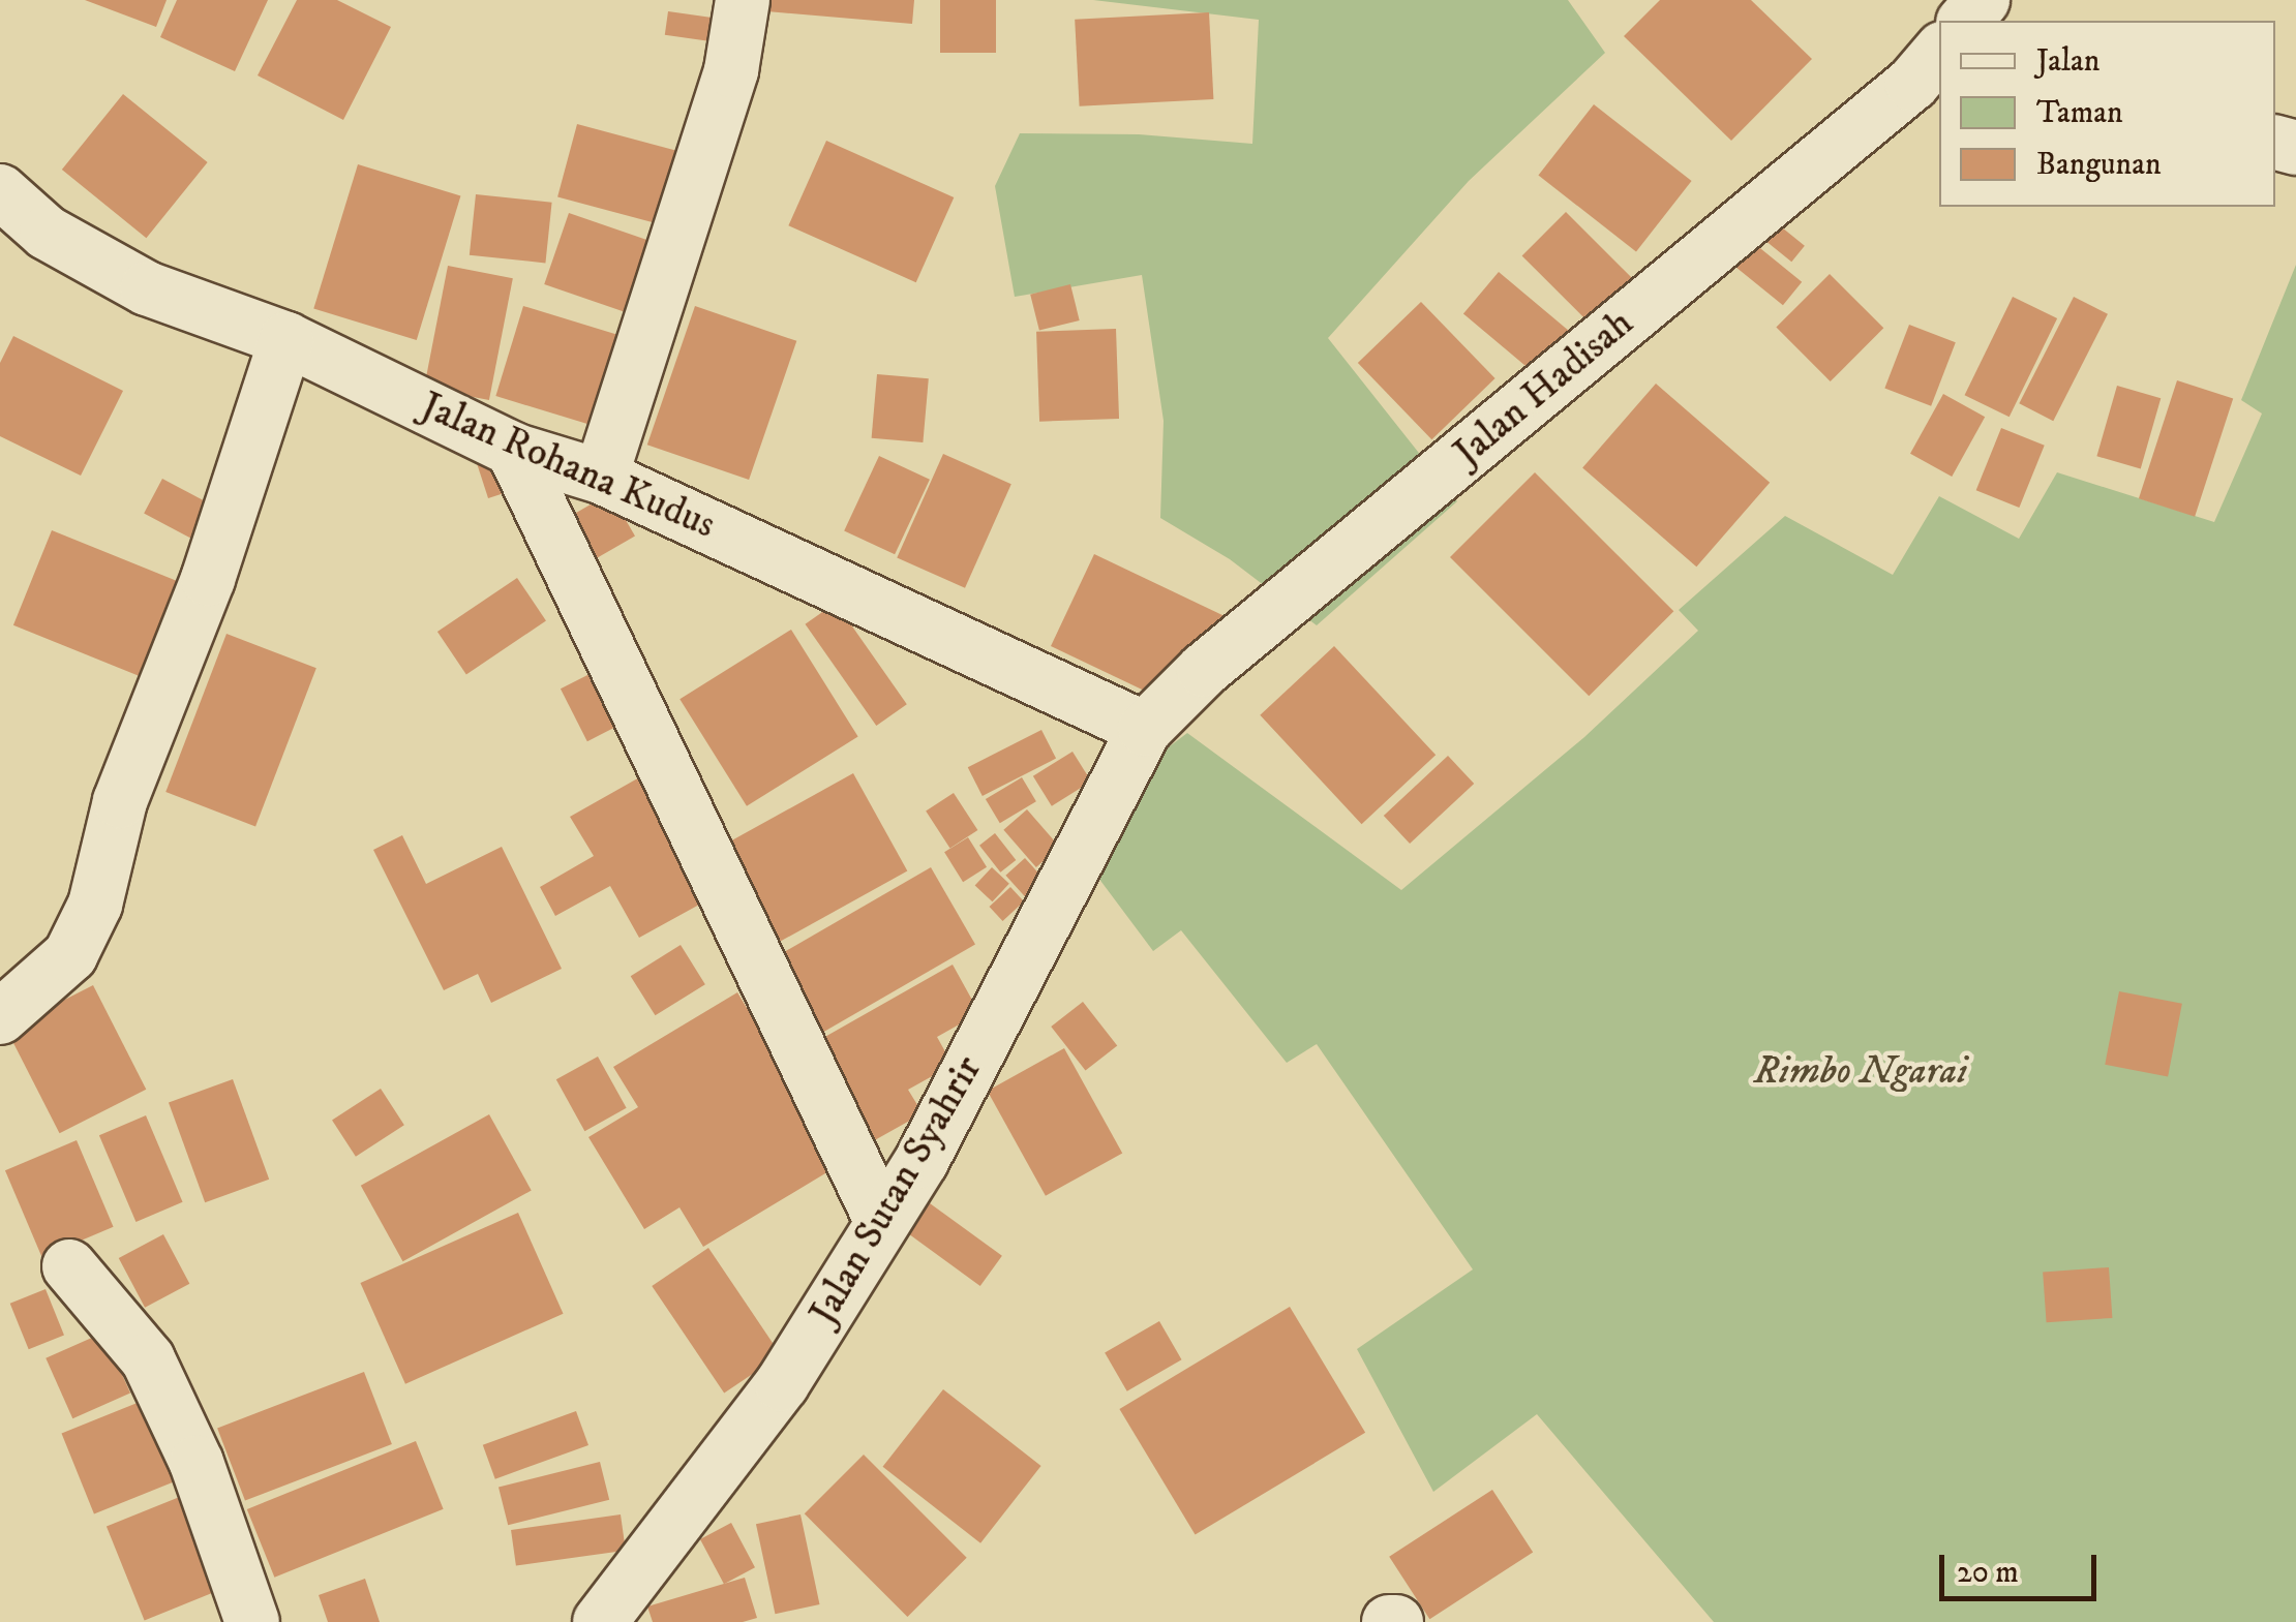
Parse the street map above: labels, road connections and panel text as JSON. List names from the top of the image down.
{
  "streets": {
    "street": ["Jalan Hadisah", "Jalan Rohana Kudus", "Jalan Sutan Syahrir"]
  },
  "crossings": [
    ["Jalan Hadisah", "Jalan Rohana Kudus"],
    ["Jalan Hadisah", "Jalan Sutan Syahrir"],
    ["Jalan Rohana Kudus", "Jalan Sutan Syahrir"]
  ],
  "parks": ["Rimbo Ngarai"],
  "legend": ["Jalan", "Taman", "Bangunan"],
  "scale_bar": "20 m"
}
